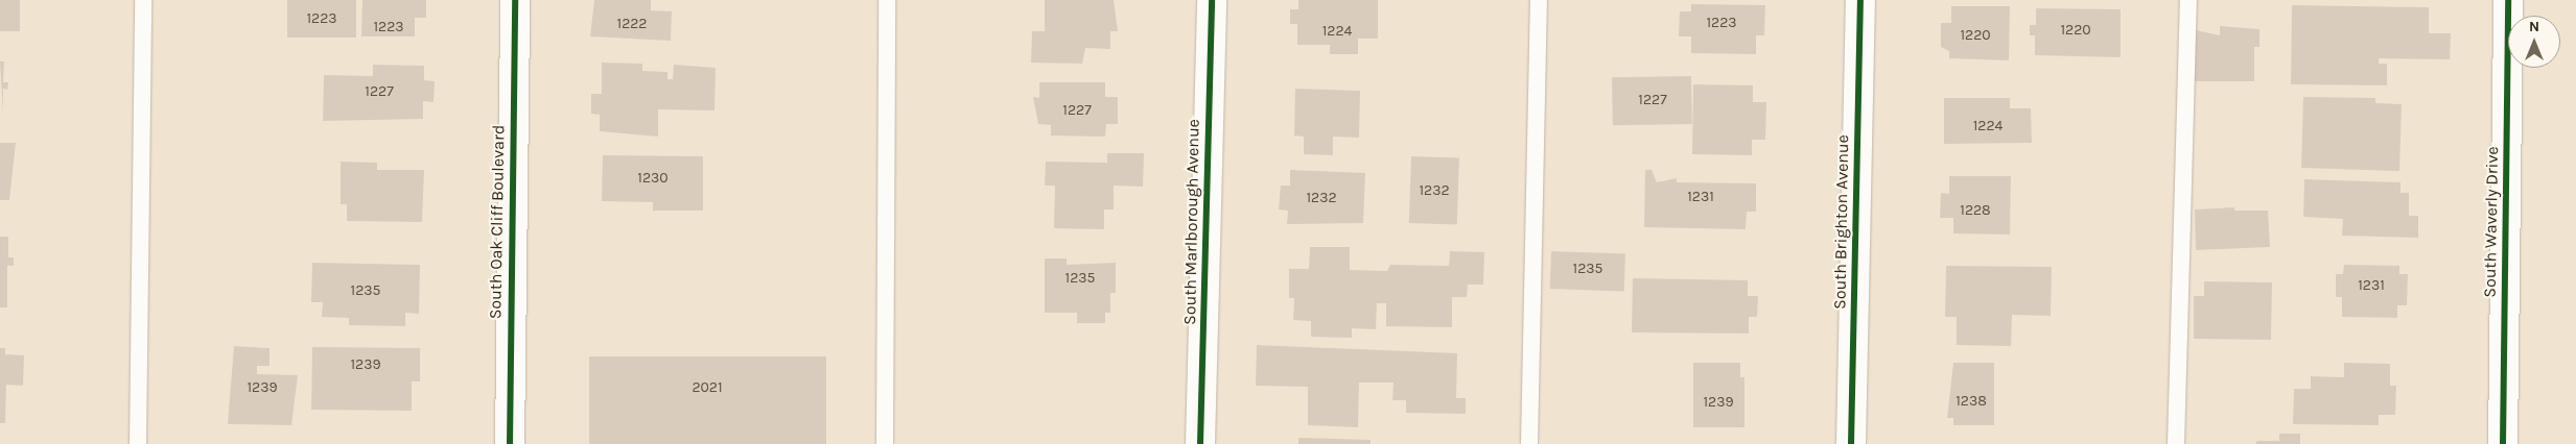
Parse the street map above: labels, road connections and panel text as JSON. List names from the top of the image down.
{
  "streets": {
    "street": [
      "South Oak Cliff Boulevard",
      "South Marlborough Avenue",
      "South Brighton Avenue",
      "South Waverly Drive"
    ]
  },
  "house_numbers": [
    "1223",
    "1223",
    "1222",
    "1223",
    "1220",
    "1224",
    "1220",
    "1227",
    "1227",
    "1227",
    "1224",
    "1230",
    "1232",
    "1231",
    "1232",
    "1228",
    "1235",
    "1235",
    "1231",
    "1235",
    "1239",
    "1239",
    "2021",
    "1238",
    "1239"
  ],
  "north": "top"
}
